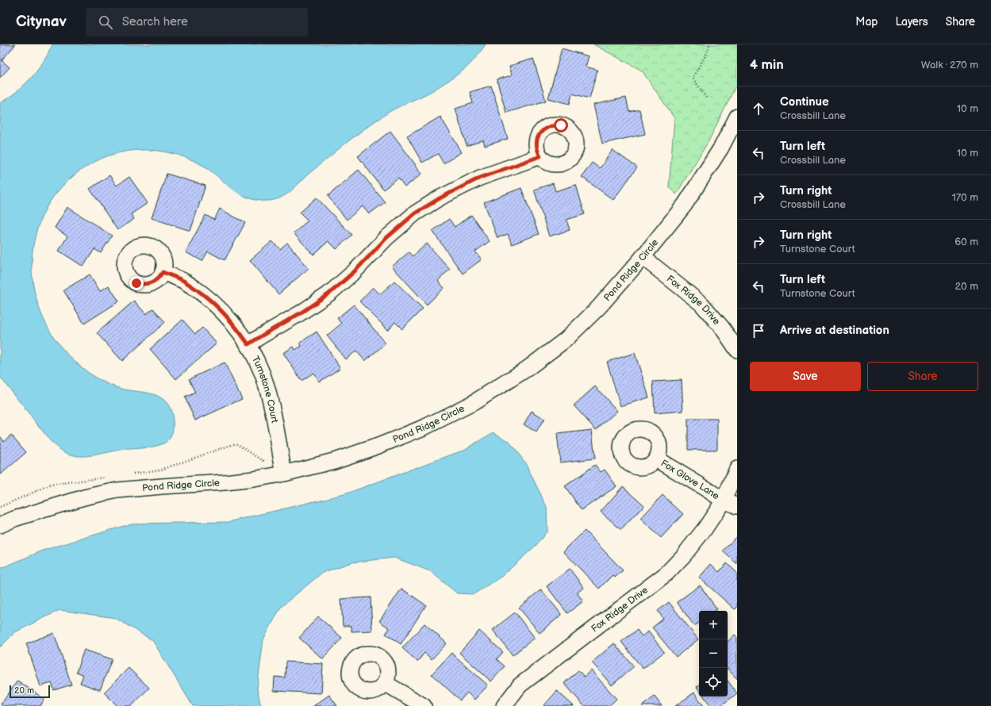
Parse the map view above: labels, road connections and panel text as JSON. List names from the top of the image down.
{
  "streets": {
    "street": [
      "Pond Ridge Circle",
      "Fox Ridge Drive",
      "Turnstone Court",
      "Fox Glove Lane"
    ]
  },
  "crossings": [
    ["Pond Ridge Circle", "Fox Ridge Drive"],
    ["Pond Ridge Circle", "Turnstone Court"],
    ["Fox Ridge Drive", "Fox Glove Lane"]
  ],
  "scale_bar": "20 m",
  "page": {
    "header": "Citynav",
    "search": "Search here",
    "nav": ["Map", "Layers", "Share"],
    "heading": ["4 min", "Walk · 270 m"],
    "list": [
      ["Continue", "Crossbill Lane", "10 m"],
      ["Turn left", "Crossbill Lane", "10 m"],
      ["Turn right", "Crossbill Lane", "170 m"],
      ["Turn right", "Turnstone Court", "60 m"],
      ["Turn left", "Turnstone Court", "20 m"],
      "Arrive at destination"
    ],
    "buttons": ["Save", "Share"],
    "map_buttons": ["+", "−"],
    "scale": "20 m"
  }
}
